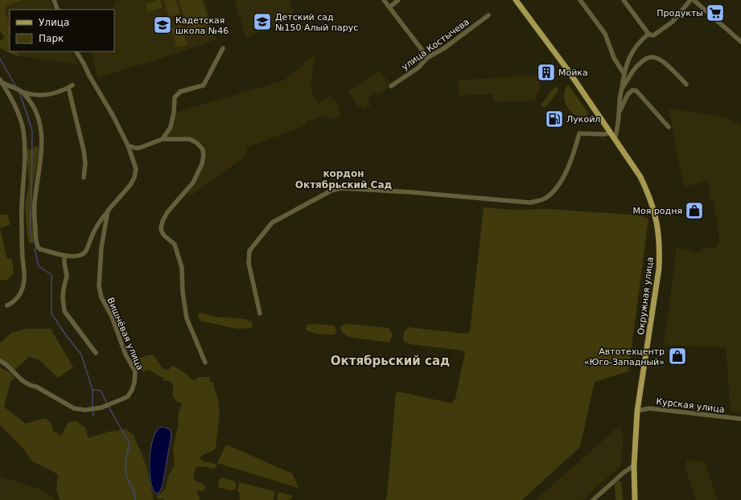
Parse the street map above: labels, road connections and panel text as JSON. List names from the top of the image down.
{
  "streets": {
    "main road": ["Окружная улица"],
    "street": ["улица Костычева", "Вишнёвая улица", "Курская улица"]
  },
  "crossings": [
    ["Окружная улица", "Курская улица"]
  ],
  "districts": ["кордон Октябрьский Сад", "Октябрьский сад"],
  "places": {
    "supermarket": ["Продукты"],
    "school or university": ["Детский сад №150 Алый парус", "Кадетская школа №46"],
    "building": ["Мойка"],
    "fuel station": ["Лукойл"],
    "shop": ["Моя родня", "Автотехцентр «Юго-Западный»"]
  },
  "legend": ["Улица", "Парк"]
}
